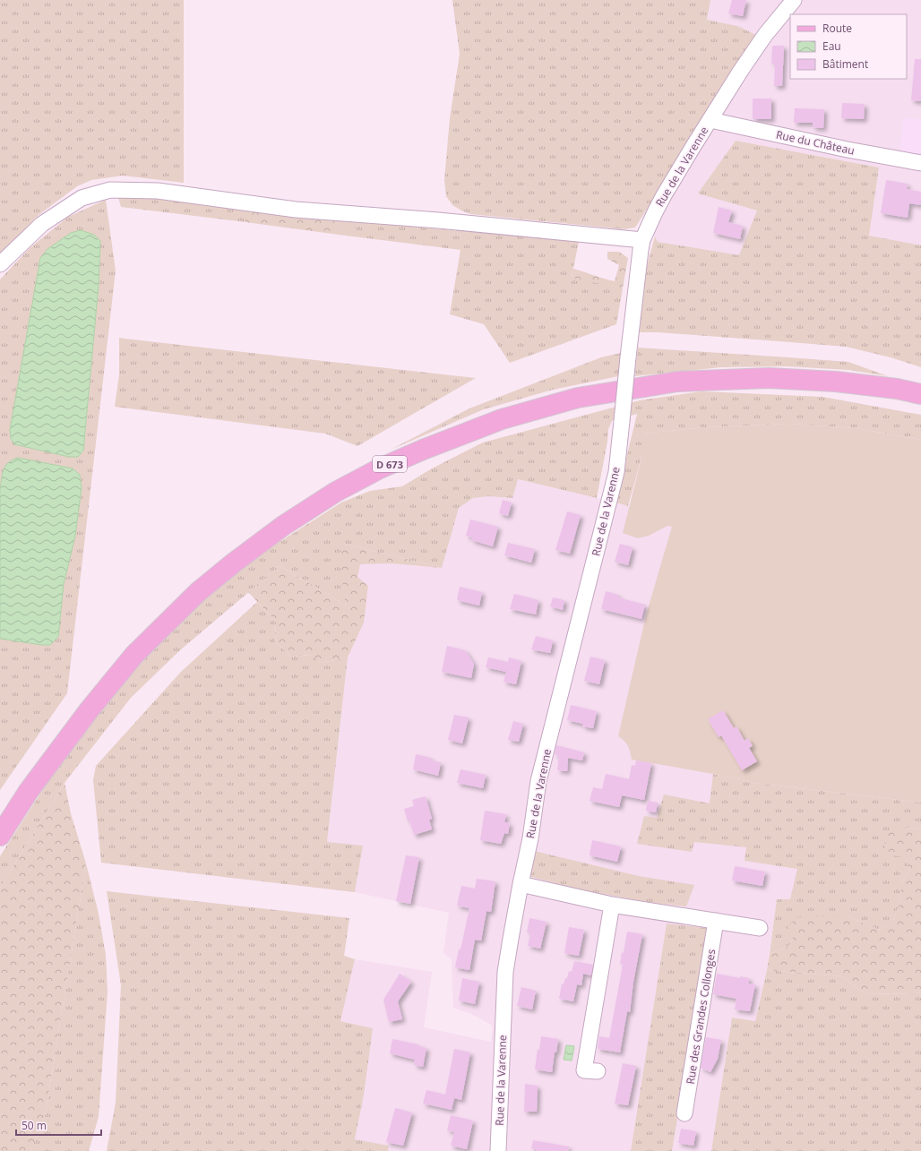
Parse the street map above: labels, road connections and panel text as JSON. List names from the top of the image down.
{
  "streets": {
    "main road": ["D 673"],
    "street": ["Rue du Château", "Rue de la Varenne", "Rue des Grandes Collonges"]
  },
  "crossings": [
    ["Rue du Château", "Rue de la Varenne"]
  ],
  "legend": ["Route", "Eau", "Bâtiment"],
  "scale_bar": "50 m"
}
